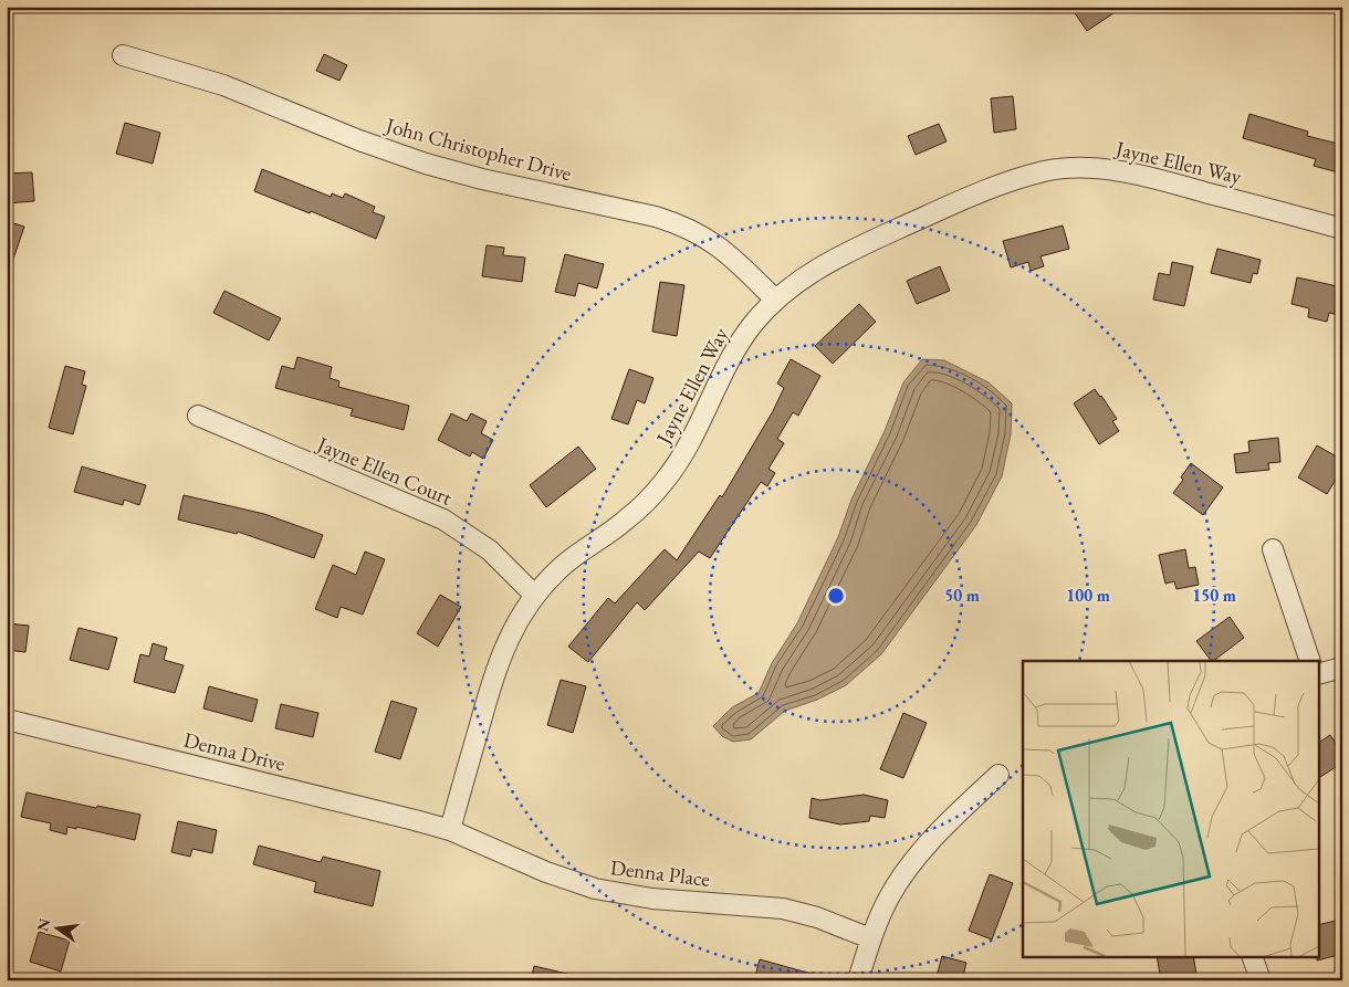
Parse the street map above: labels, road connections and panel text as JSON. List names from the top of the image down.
{
  "streets": {
    "street": [
      "John Christopher Drive",
      "Jayne Ellen Way",
      "Jayne Ellen Court",
      "Denna Drive",
      "Denna Place"
    ]
  },
  "crossings": [
    ["John Christopher Drive", "Jayne Ellen Way"],
    ["Jayne Ellen Way", "Jayne Ellen Court"],
    ["Jayne Ellen Way", "Denna Drive"],
    ["Jayne Ellen Way", "Denna Place"],
    ["Denna Drive", "Denna Place"]
  ],
  "north": "left",
  "rings": ["50 m", "100 m", "150 m"]
}
